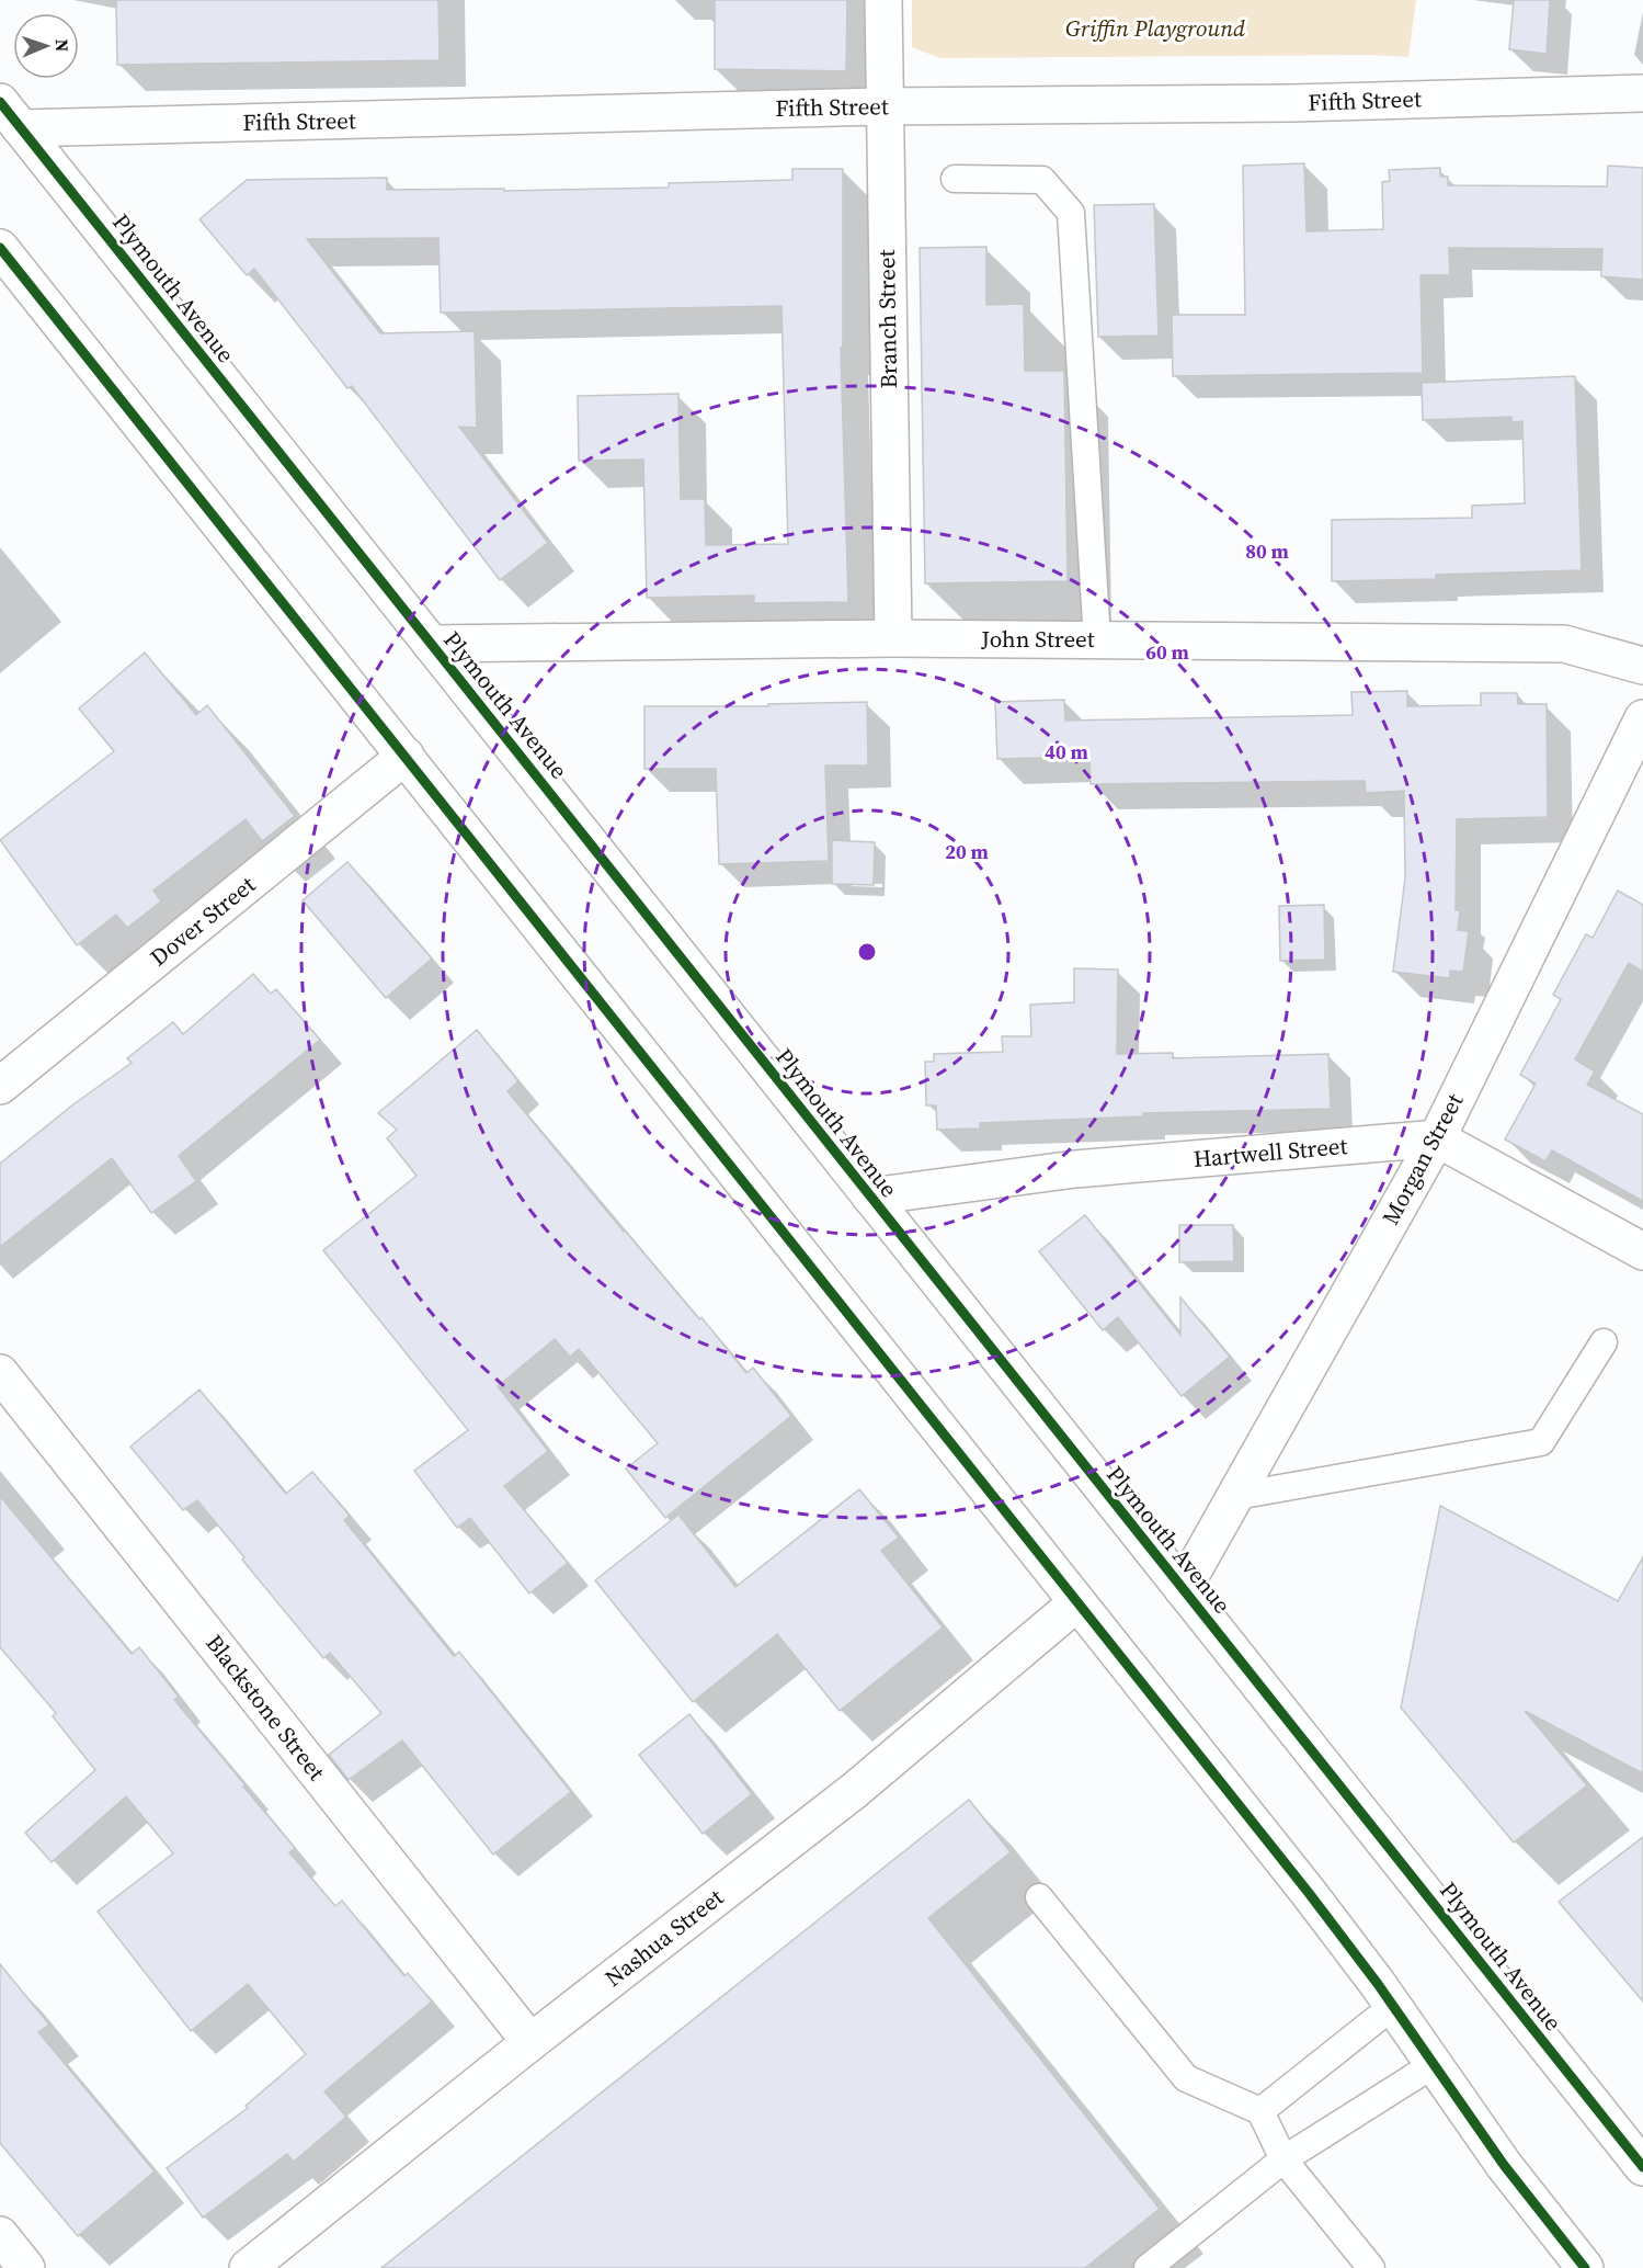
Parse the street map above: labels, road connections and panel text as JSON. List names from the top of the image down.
{
  "streets": {
    "street": [
      "Fifth Street",
      "Plymouth Avenue",
      "Branch Street",
      "John Street",
      "Dover Street",
      "Hartwell Street",
      "Morgan Street",
      "Blackstone Street",
      "Nashua Street"
    ]
  },
  "crossings": [
    ["Fifth Street", "Plymouth Avenue"],
    ["Fifth Street", "Branch Street"],
    ["Plymouth Avenue", "John Street"],
    ["Plymouth Avenue", "Hartwell Street"],
    ["Plymouth Avenue", "Morgan Street"],
    ["Branch Street", "John Street"],
    ["Hartwell Street", "Morgan Street"],
    ["Blackstone Street", "Nashua Street"]
  ],
  "parks": ["Griffin Playground"],
  "north": "right",
  "rings": [
    "80 m",
    "60 m",
    "40 m",
    "20 m"
  ]
}
